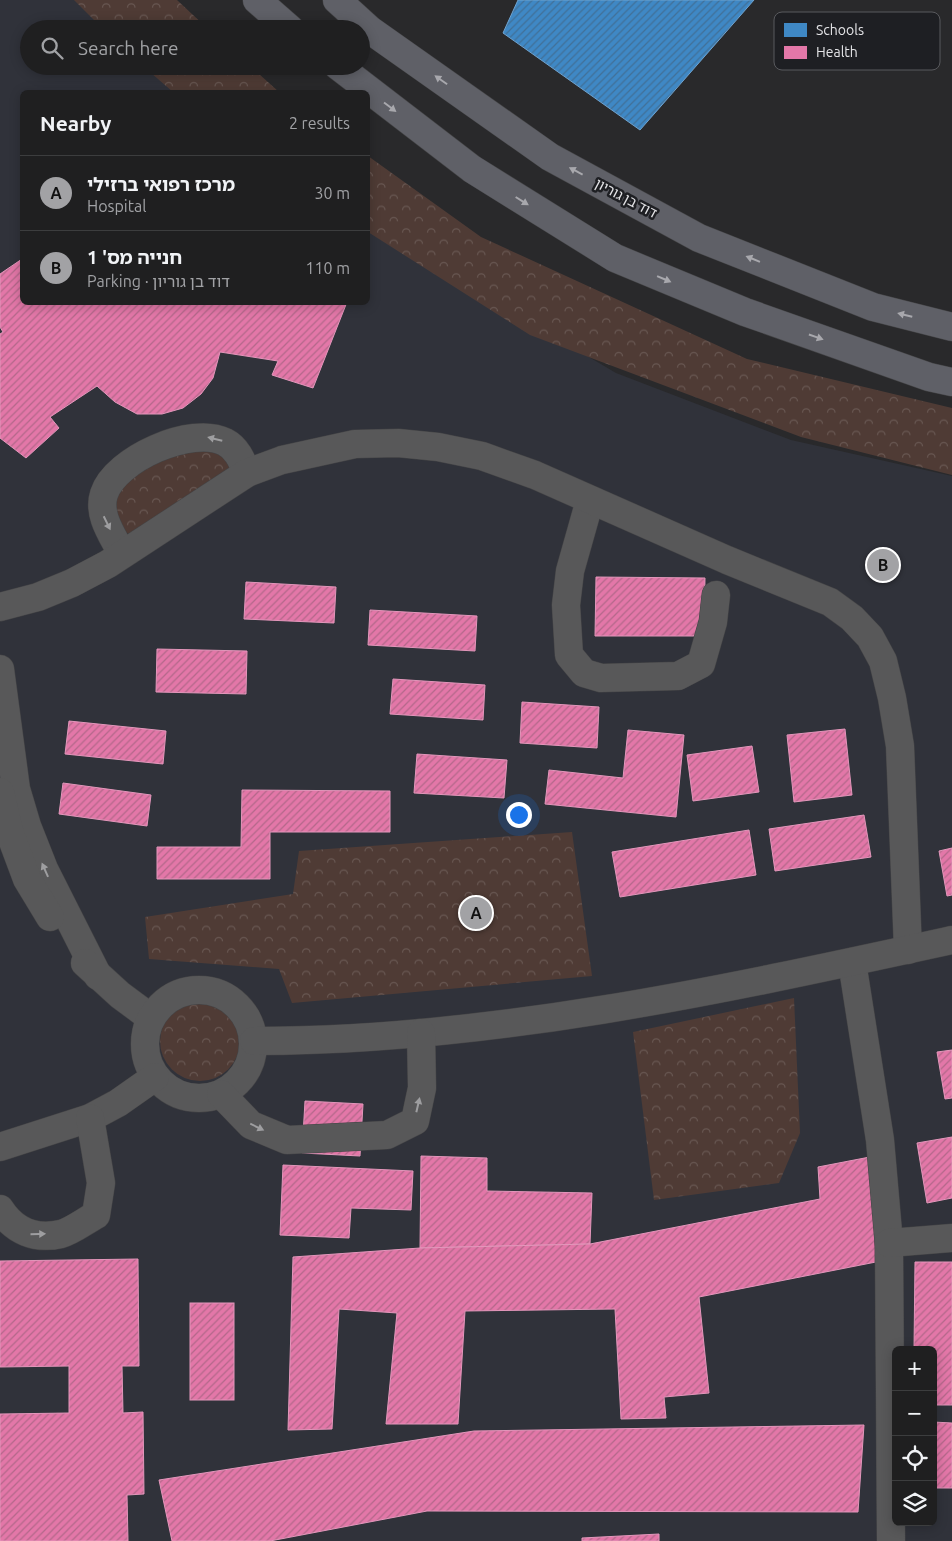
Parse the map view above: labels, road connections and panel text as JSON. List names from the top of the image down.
{
  "streets": {
    "main road": ["דוד בן גוריון"]
  },
  "legend": ["Schools", "Health"],
  "page": {
    "search": "Search here",
    "heading": ["Nearby", "2 results"],
    "list": [
      {
        "mark": "A",
        "name": "מרכז רפואי ברזילי",
        "note": "Hospital",
        "value": "30 m"
      },
      {
        "mark": "B",
        "name": "חנייה מס' 1",
        "note": "Parking · דוד בן גוריון",
        "value": "110 m"
      }
    ],
    "pins": ["B", "A"],
    "map_buttons": ["+", "−"]
  }
}
